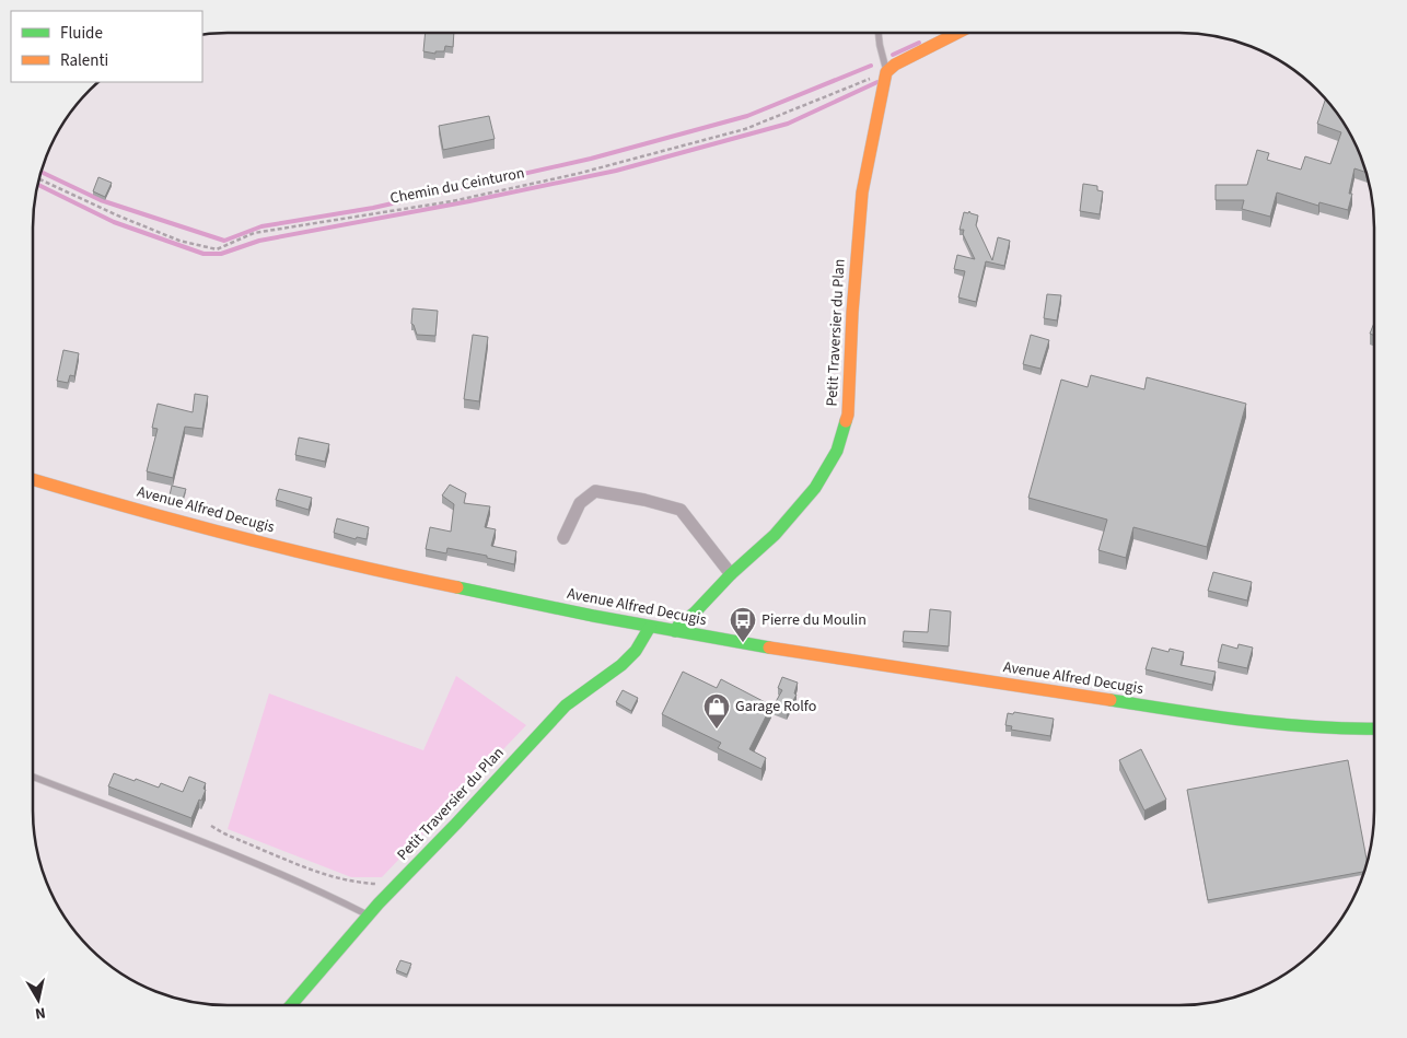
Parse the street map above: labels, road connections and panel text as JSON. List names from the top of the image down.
{
  "streets": {
    "street": ["Petit Traversier du Plan", "Avenue Alfred Decugis"],
    "path": ["Chemin du Ceinturon"]
  },
  "crossings": [
    ["Chemin du Ceinturon", "Petit Traversier du Plan"],
    ["Petit Traversier du Plan", "Avenue Alfred Decugis"]
  ],
  "places": {
    "bus stop": ["Pierre du Moulin"],
    "shop": ["Garage Rolfo"]
  },
  "legend": ["Fluide", "Ralenti"],
  "north": "bottom"
}
